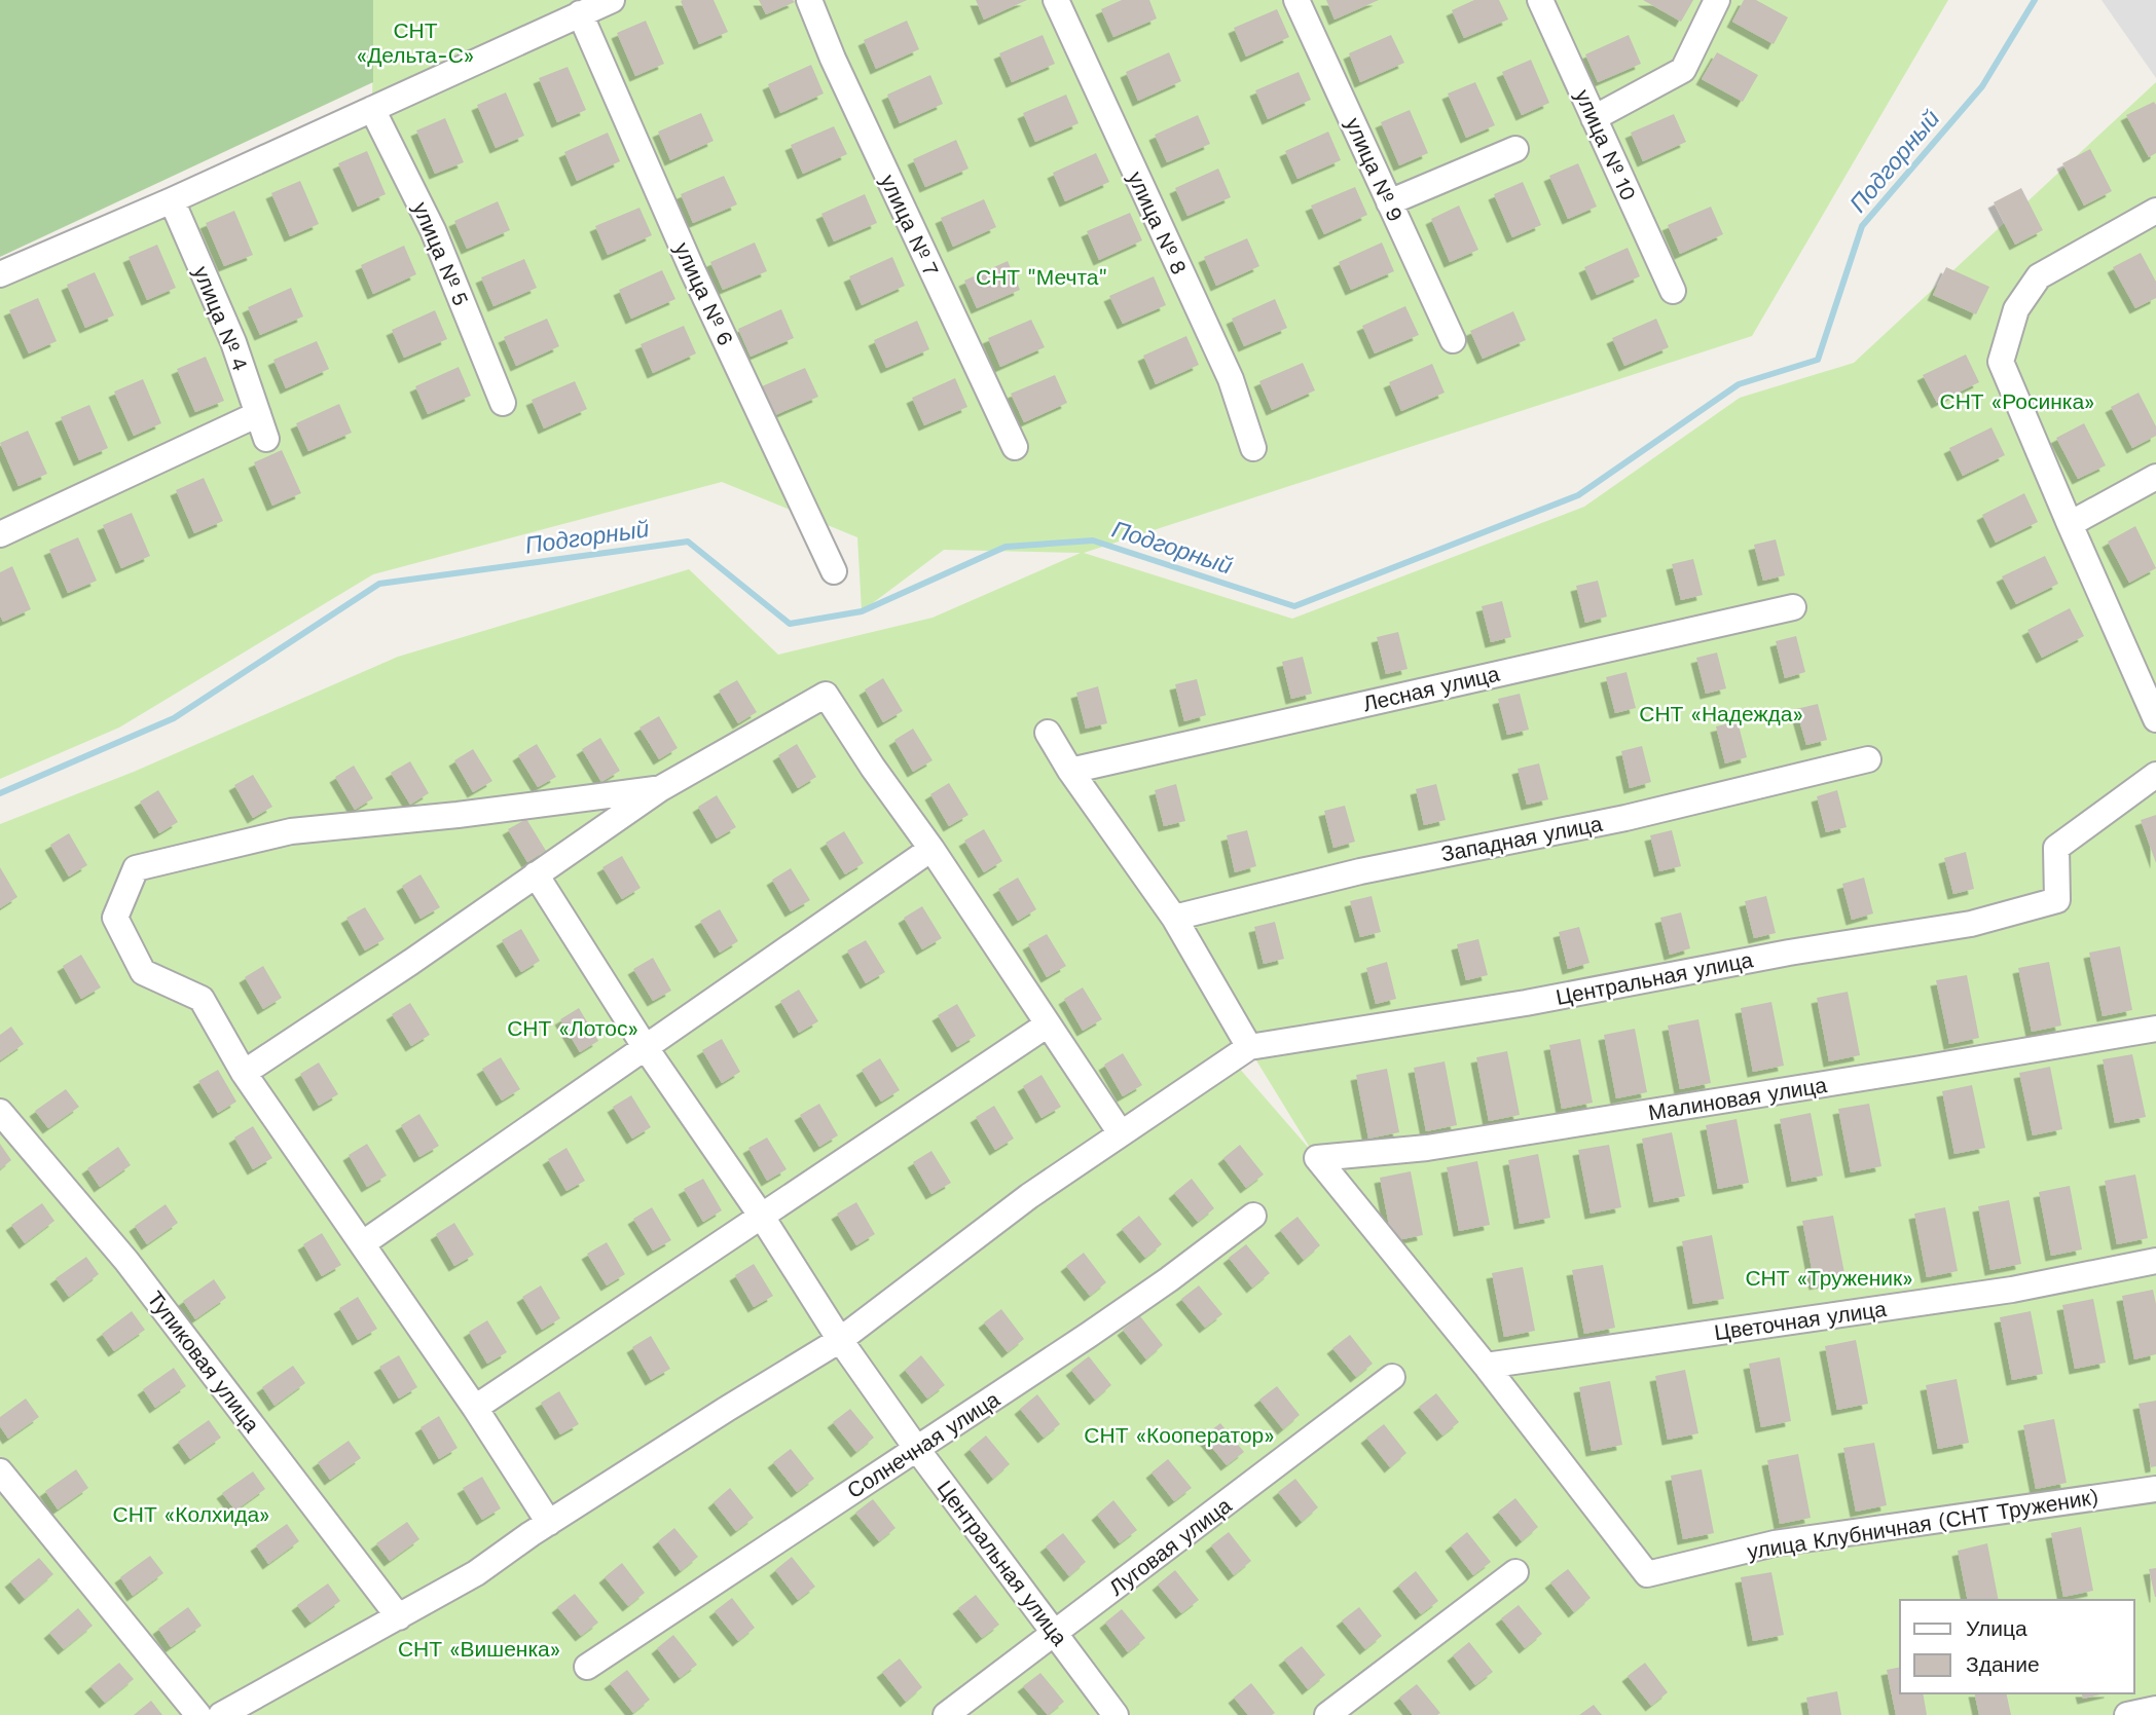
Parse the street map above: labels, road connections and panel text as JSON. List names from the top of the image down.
{
  "streets": {
    "street": [
      "улица № 10",
      "улица № 9",
      "улица № 8",
      "улица № 7",
      "улица № 5",
      "улица № 6",
      "улица № 4",
      "Лесная улица",
      "Западная улица",
      "Центральная улица",
      "Малиновая улица",
      "Цветочная улица",
      "Тупиковая улица",
      "Солнечная улица",
      "улица Клубничная (СНТ Труженик)",
      "Луговая улица"
    ]
  },
  "crossings": [
    ["Центральная улица", "Солнечная улица"],
    ["Центральная улица", "Луговая улица"],
    ["Малиновая улица", "Цветочная улица"],
    ["Малиновая улица", "улица Клубничная (СНТ Труженик)"],
    ["Цветочная улица", "улица Клубничная (СНТ Труженик)"]
  ],
  "water": ["Подгорный"],
  "parks": [
    "СНТ «Дельта-С»",
    "СНТ \"Мечта\"",
    "СНТ «Росинка»",
    "СНТ «Надежда»",
    "СНТ «Лотос»",
    "СНТ «Труженик»",
    "СНТ «Кооператор»",
    "СНТ «Колхида»",
    "СНТ «Вишенка»"
  ],
  "legend": ["Улица", "Здание"]
}
